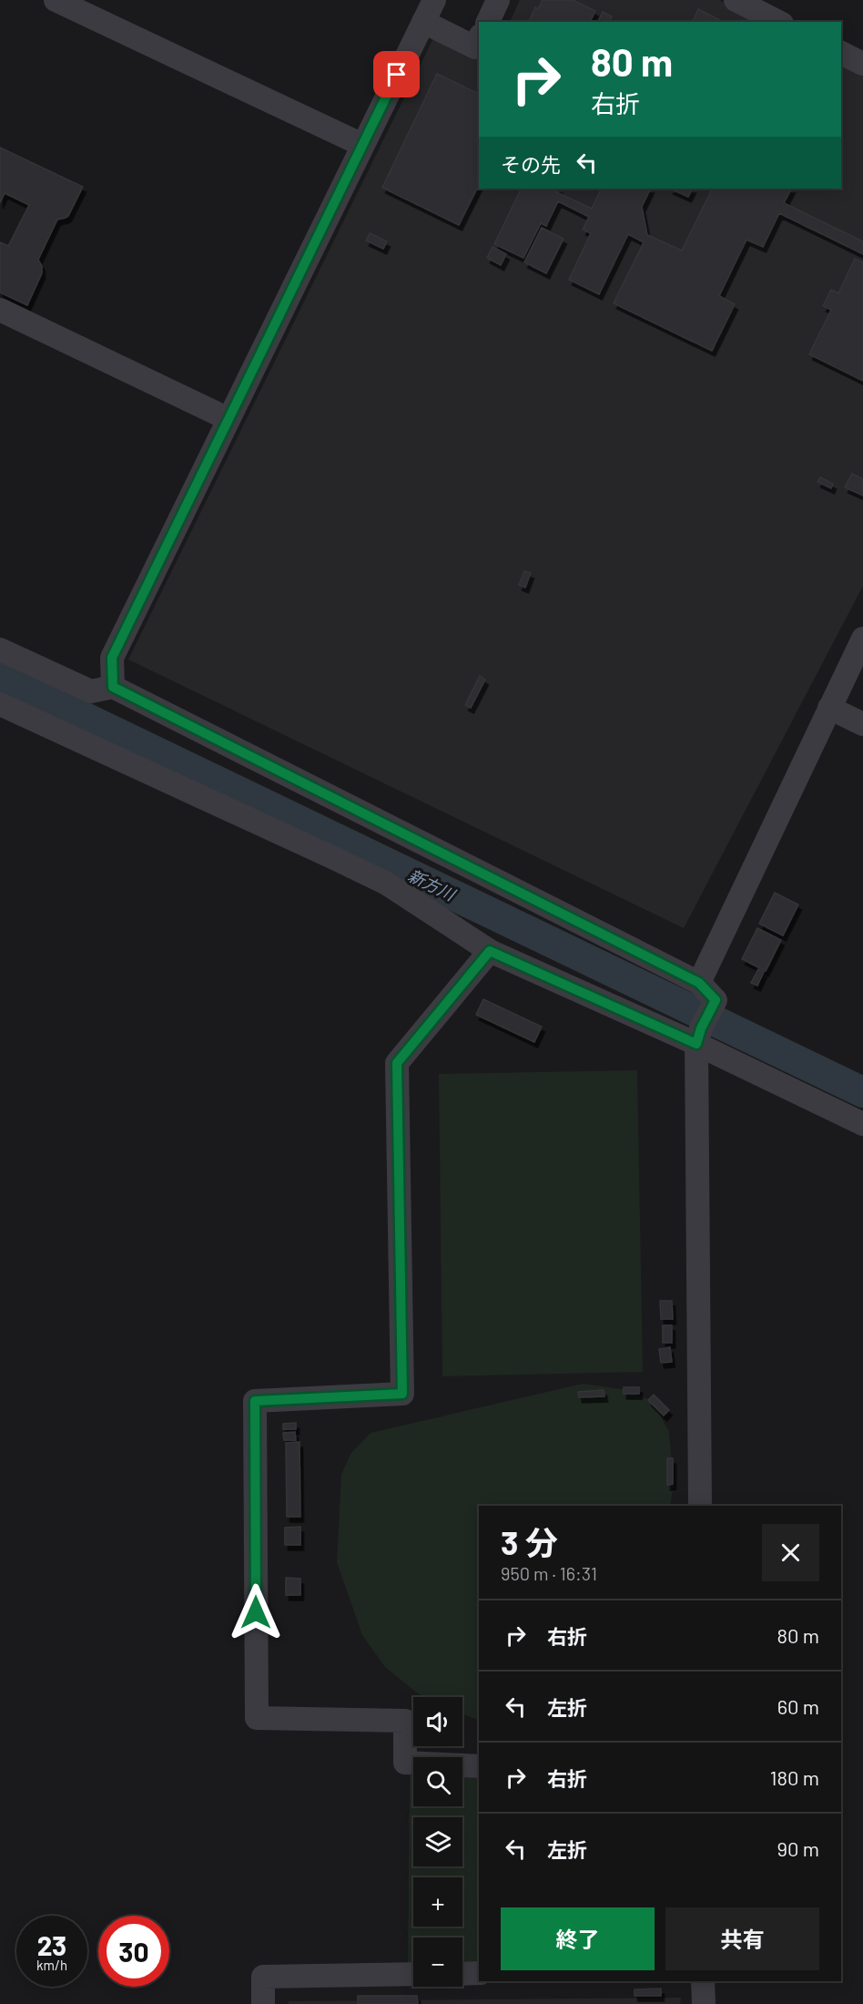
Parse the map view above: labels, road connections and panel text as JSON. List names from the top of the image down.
{
  "water": ["新方川"],
  "page": {
    "turn": ["80 m", "右折"],
    "then": "その先",
    "heading": ["3 分", "950 m · 16:31"],
    "list": [
      {
        "name": "右折",
        "value": "80 m"
      },
      {
        "name": "左折",
        "value": "60 m"
      },
      {
        "name": "右折",
        "value": "180 m"
      },
      {
        "name": "左折",
        "value": "90 m"
      }
    ],
    "map_buttons": ["+", "−"],
    "buttons": ["終了", "共有"],
    "speed": "23 km/h",
    "limit": "30"
  }
}
